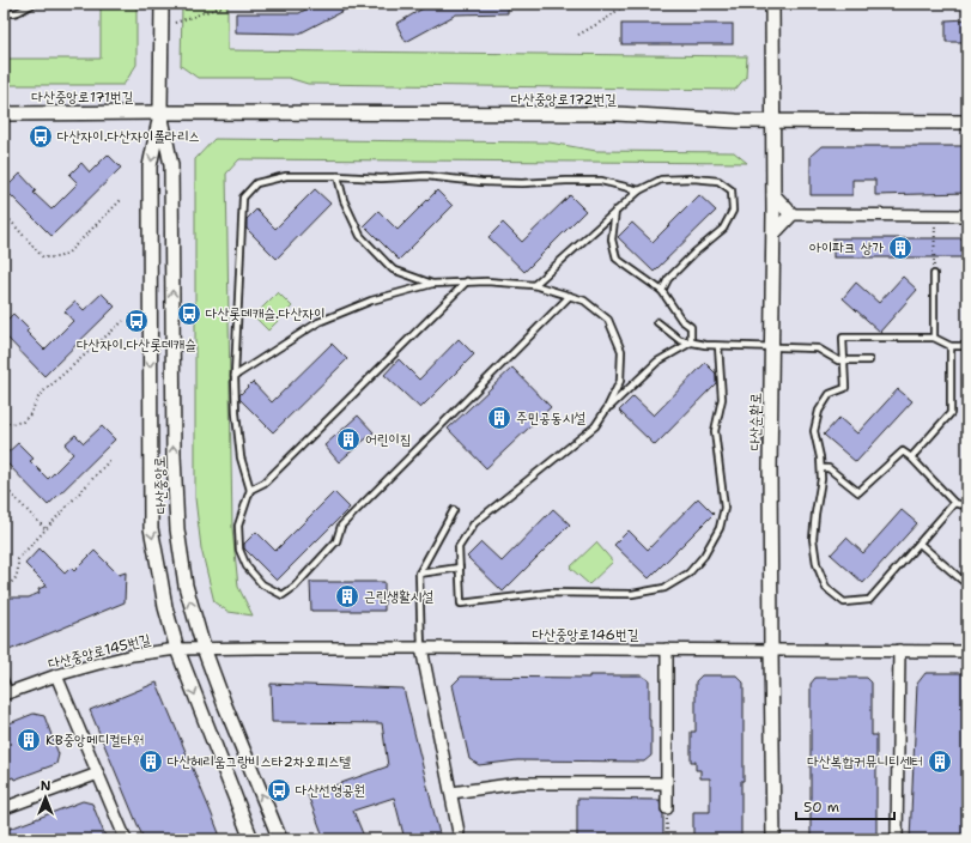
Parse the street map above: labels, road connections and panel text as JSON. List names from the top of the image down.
{
  "streets": {
    "street": [
      "다산중앙로171번길",
      "다산중앙로172번길",
      "다산순환로",
      "다산중앙로",
      "다산중앙로146번길",
      "다산중앙로145번길"
    ]
  },
  "crossings": [
    ["다산중앙로171번길", "다산중앙로172번길"],
    ["다산중앙로171번길", "다산중앙로"],
    ["다산중앙로172번길", "다산순환로"],
    ["다산중앙로172번길", "다산중앙로"],
    ["다산순환로", "다산중앙로146번길"],
    ["다산중앙로", "다산중앙로146번길"],
    ["다산중앙로", "다산중앙로145번길"],
    ["다산중앙로146번길", "다산중앙로145번길"]
  ],
  "places": {
    "bus stop": [
      "다산자이.다산자이폴라리스",
      "다산롯데캐슬.다산자이",
      "다산자이.다산롯데캐슬",
      "다산선형공원"
    ],
    "building": [
      "아이파크 상가",
      "주민공동시설",
      "어린이집",
      "근린생활시설",
      "KB중앙메디컬타워",
      "다산헤리움그랑비스타2차오피스텔",
      "다산복합커뮤니티센터"
    ]
  },
  "scale_bar": "50 m",
  "north": "top"
}
